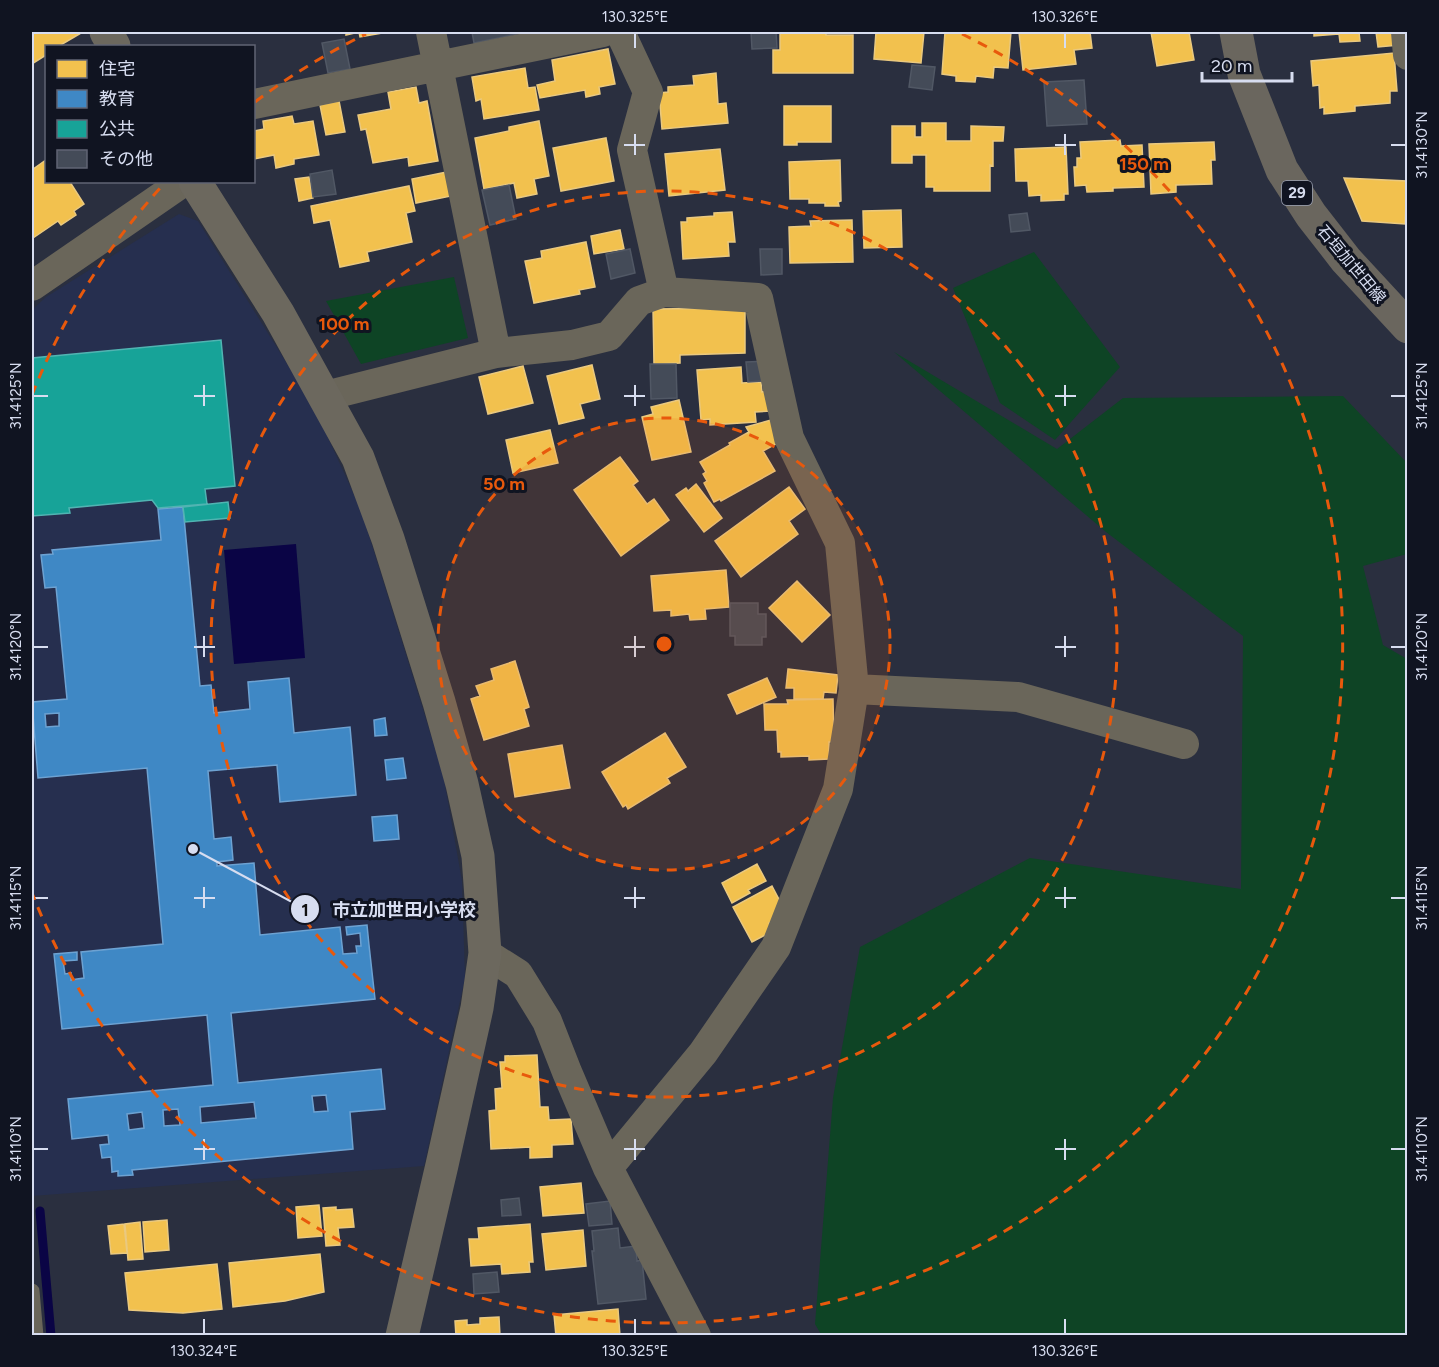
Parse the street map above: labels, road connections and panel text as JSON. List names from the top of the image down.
{
  "streets": {
    "main road": ["29", "石垣加世田線"]
  },
  "places": ["市立加世田小学校"],
  "legend": [
    "住宅",
    "教育",
    "公共",
    "その他"
  ],
  "scale_bar": "20 m",
  "coordinates": [
    "130.325°E",
    "130.326°E",
    "31.4130°N",
    "31.4125°N",
    "31.4120°N",
    "31.4115°N",
    "31.4110°N",
    "130.324°E"
  ],
  "rings": ["150 m", "100 m", "50 m"]
}
